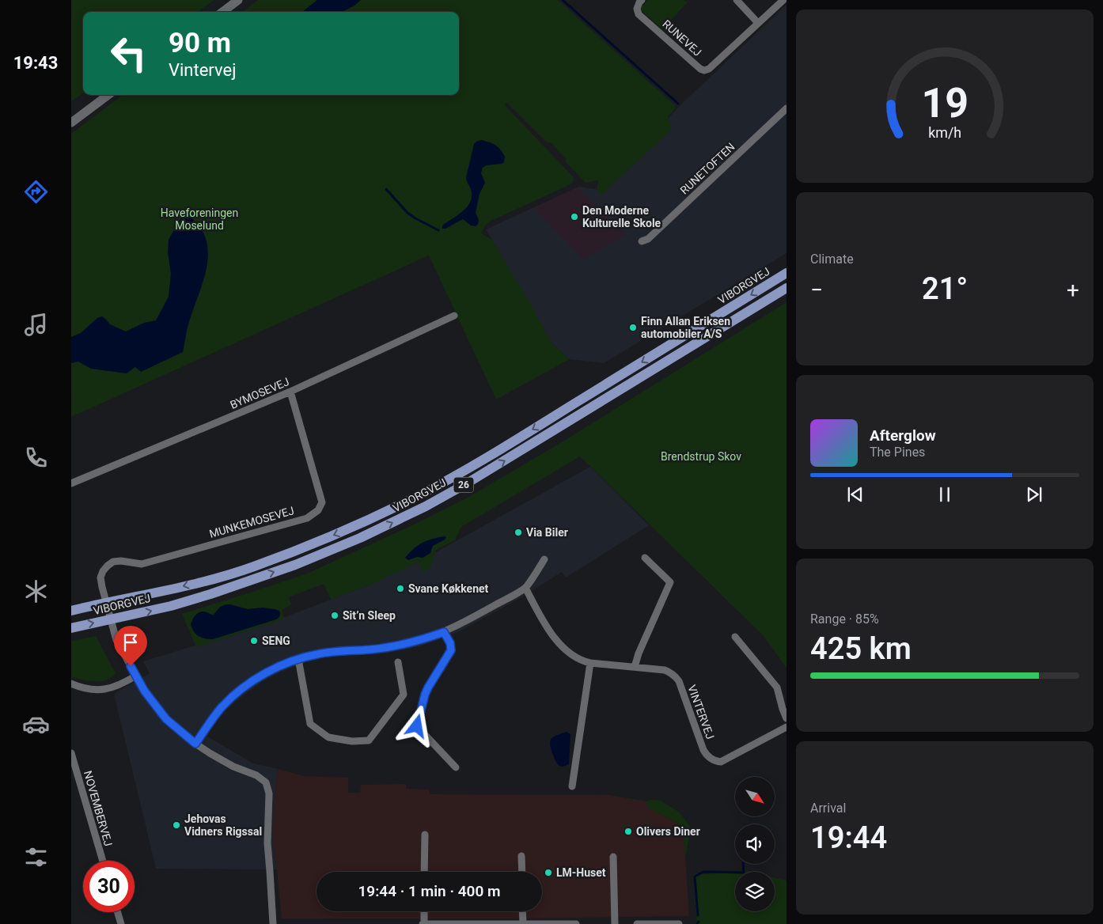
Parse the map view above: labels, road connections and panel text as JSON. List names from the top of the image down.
{
  "streets": {
    "main road": ["VIBORGVEJ", "26"],
    "street": [
      "RUNEVEJ",
      "RUNETOFTEN",
      "BYMOSEVEJ",
      "MUNKEMOSEVEJ",
      "VINTERVEJ",
      "NOVEMBERVEJ"
    ]
  },
  "crossings": [
    ["VIBORGVEJ", "MUNKEMOSEVEJ"],
    ["BYMOSEVEJ", "MUNKEMOSEVEJ"]
  ],
  "parks": ["Haveforeningen Moselund", "Brendstrup Skov"],
  "places": [
    "Den Moderne Kulturelle Skole",
    "Finn Allan Eriksen automobiler A/S",
    "Via Biler",
    "Svane Køkkenet",
    "Sit’n Sleep",
    "SENG",
    "Jehovas Vidners Rigssal",
    "Olivers Diner",
    "LM-Huset"
  ],
  "north": "bottom right",
  "page": {
    "tabs": "19:43",
    "turn": ["90 m", "Vintervej"],
    "tile": [
      "Climate",
      ["Range · 85%", "425 km"],
      ["Arrival", "19:44"]
    ],
    "heat": ["−", "21°", "+"],
    "song": ["Afterglow", "The Pines"],
    "limit": "30",
    "trip": "19:44 · 1 min · 400 m",
    "gauge": ["19", "km/h"]
  }
}
